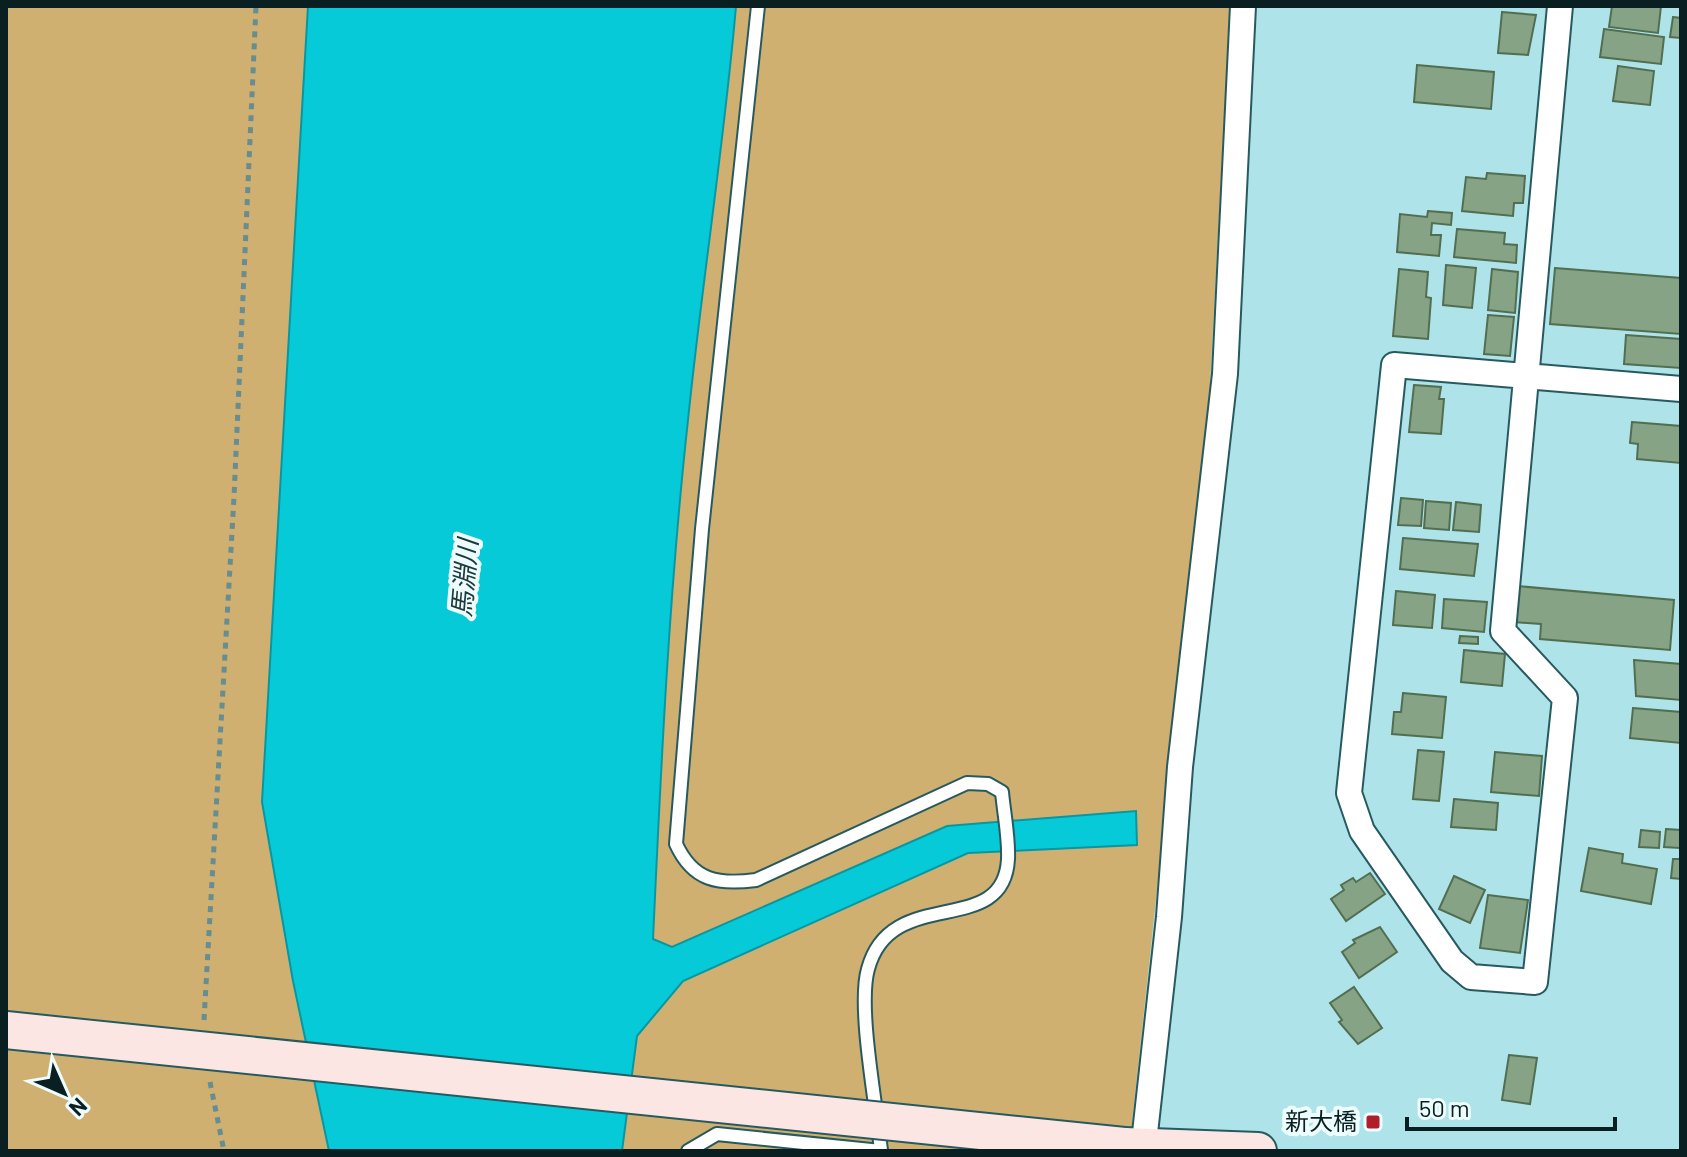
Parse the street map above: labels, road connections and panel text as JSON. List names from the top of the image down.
{
  "water": ["馬淵川"],
  "places": {
    "transit": ["新大橋"]
  },
  "scale_bar": "50 m",
  "north": "bottom right"
}
